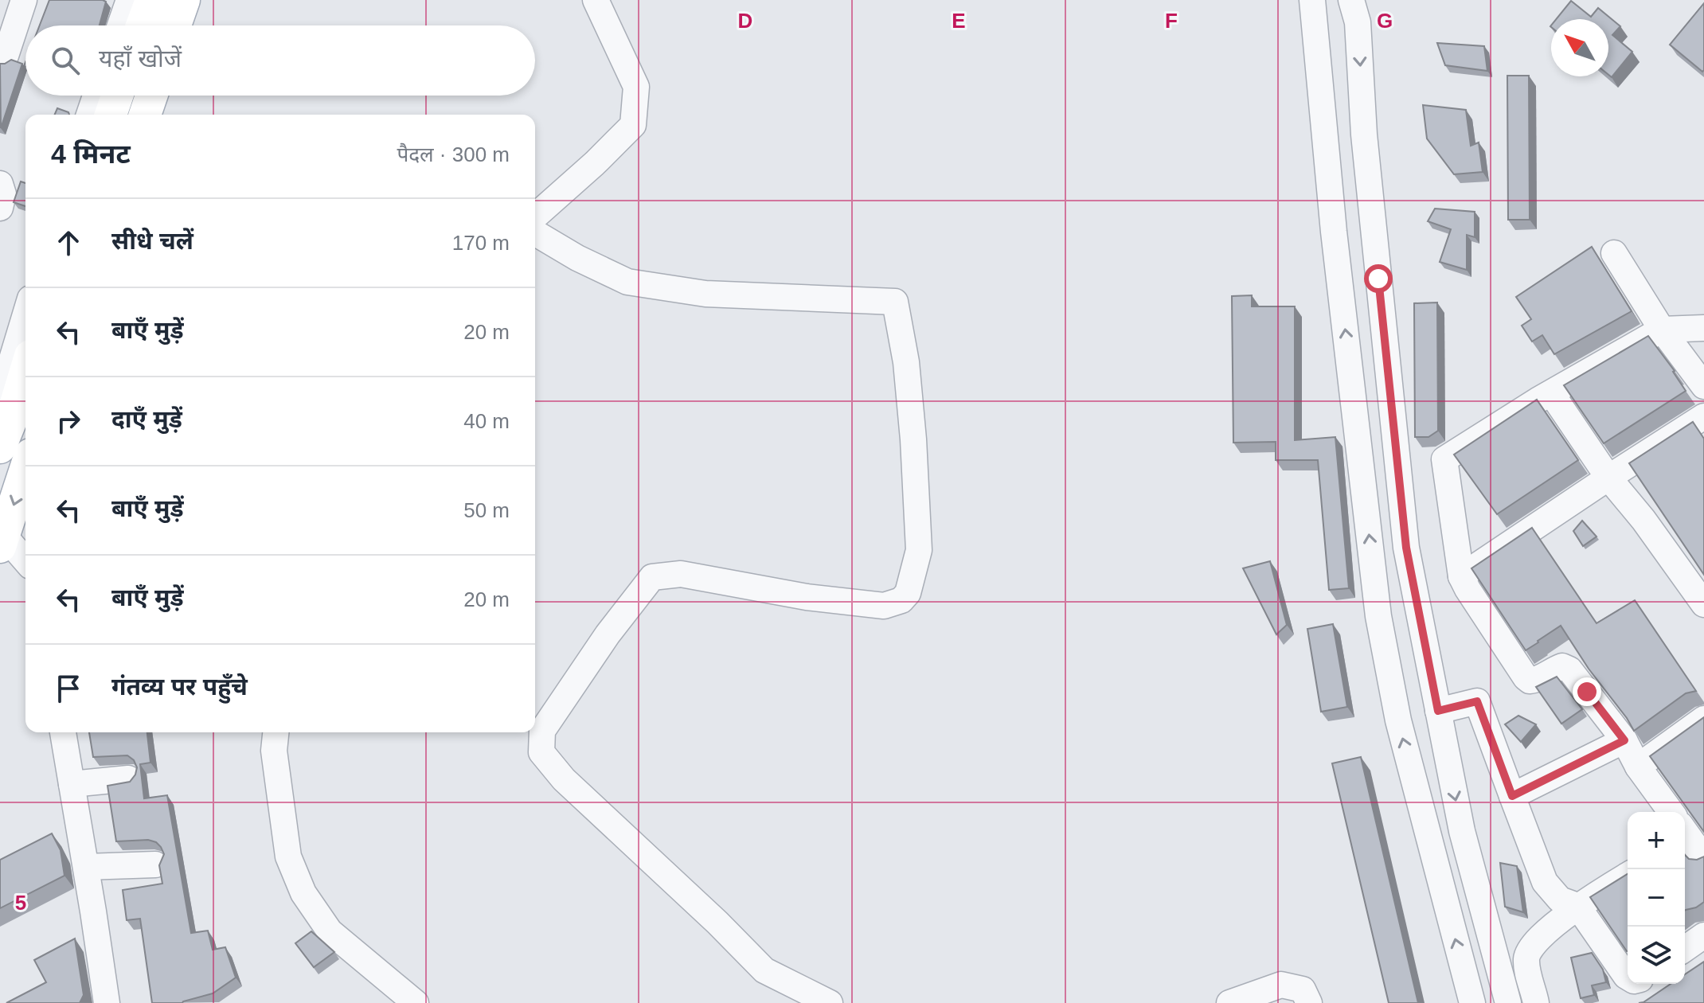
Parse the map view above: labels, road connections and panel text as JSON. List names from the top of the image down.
{
  "north": "top left",
  "page": {
    "search": "यहाँ खोजें",
    "heading": ["4 मिनट", "पैदल · 300 m"],
    "list": [
      ["सीधे चलें", "170 m"],
      ["बाएँ मुड़ें", "20 m"],
      ["दाएँ मुड़ें", "40 m"],
      ["बाएँ मुड़ें", "50 m"],
      ["बाएँ मुड़ें", "20 m"],
      "गंतव्य पर पहुँचे"
    ],
    "map_buttons": ["+", "−"]
  },
  "grid": {
    "columns": [
      "D",
      "E",
      "F",
      "G"
    ],
    "rows": ["5"]
  }
}
